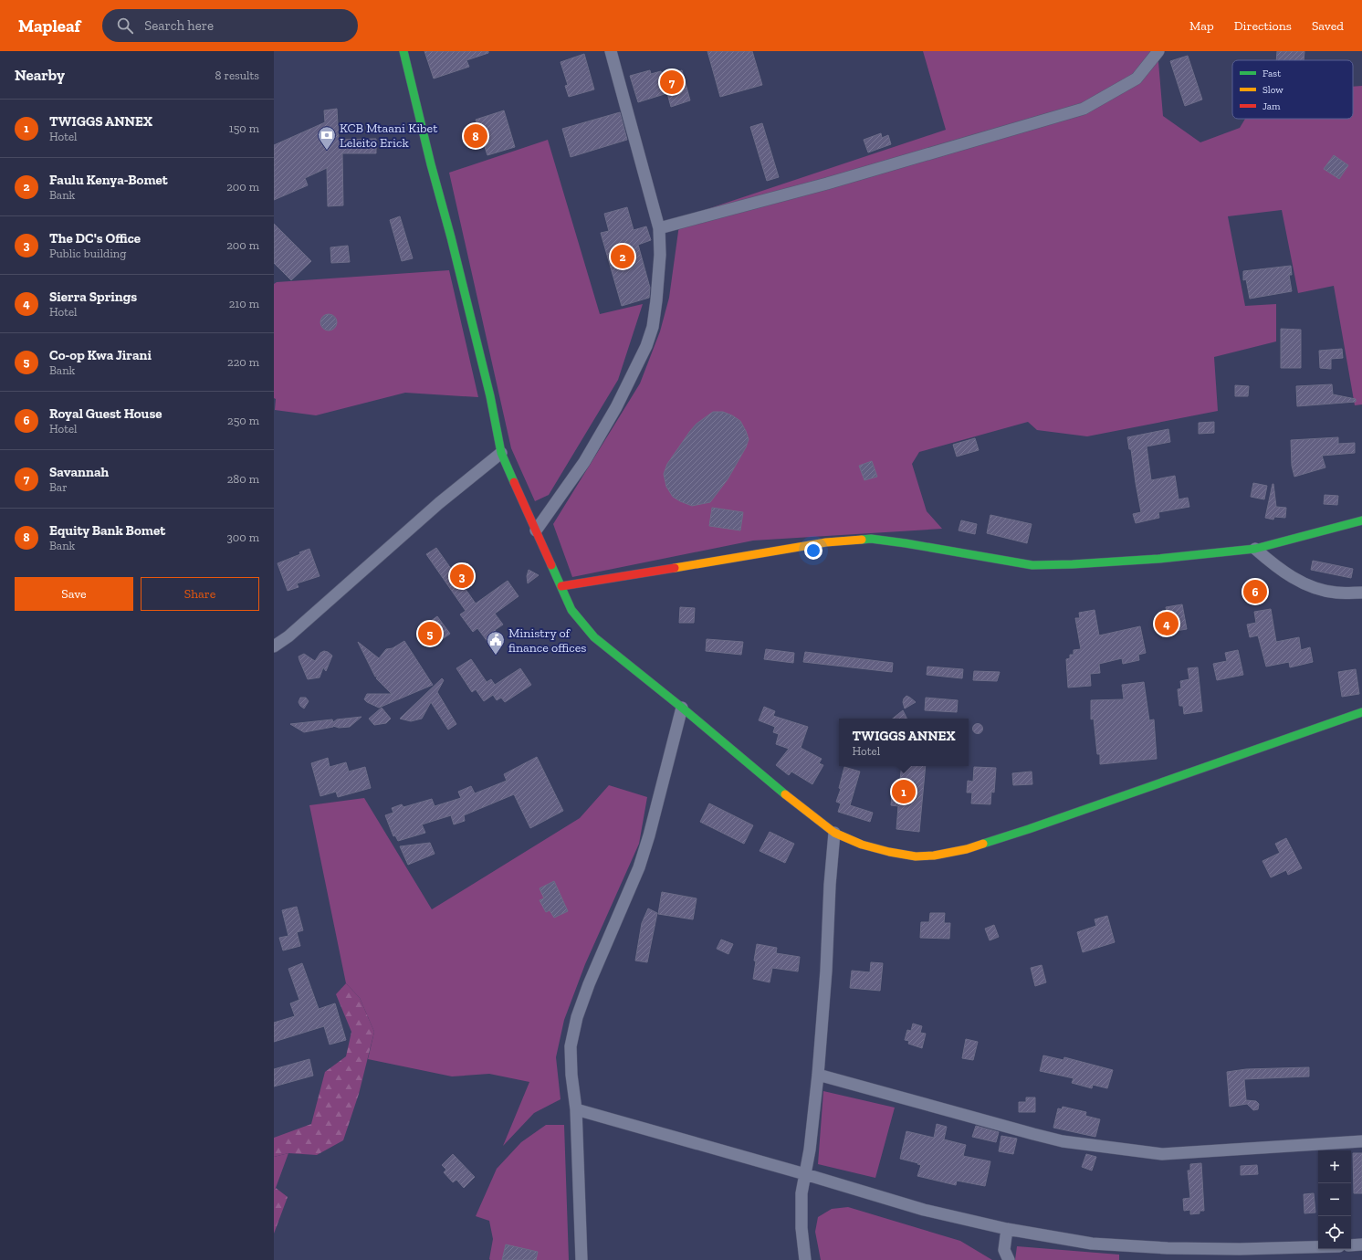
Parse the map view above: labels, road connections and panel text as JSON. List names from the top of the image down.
{
  "places": {
    "bank": ["KCB Mtaani Kibet Leleito Erick"],
    "public building": ["Ministry of finance offices"]
  },
  "legend": ["Fast", "Slow", "Jam"],
  "page": {
    "header": "Mapleaf",
    "search": "Search here",
    "nav": ["Map", "Directions", "Saved"],
    "heading": ["Nearby", "8 results"],
    "pins": [
      "7",
      "8",
      "2",
      "3",
      "6",
      "4",
      "5",
      "1"
    ],
    "list": [
      {
        "mark": "1",
        "name": "TWIGGS ANNEX",
        "note": "Hotel",
        "value": "150 m"
      },
      {
        "mark": "2",
        "name": "Faulu Kenya-Bomet",
        "note": "Bank",
        "value": "200 m"
      },
      {
        "mark": "3",
        "name": "The DC's Office",
        "note": "Public building",
        "value": "200 m"
      },
      {
        "mark": "4",
        "name": "Sierra Springs",
        "note": "Hotel",
        "value": "210 m"
      },
      {
        "mark": "5",
        "name": "Co-op Kwa Jirani",
        "note": "Bank",
        "value": "220 m"
      },
      {
        "mark": "6",
        "name": "Royal Guest House",
        "note": "Hotel",
        "value": "250 m"
      },
      {
        "mark": "7",
        "name": "Savannah",
        "note": "Bar",
        "value": "280 m"
      },
      {
        "mark": "8",
        "name": "Equity Bank Bomet",
        "note": "Bank",
        "value": "300 m"
      }
    ],
    "buttons": ["Save", "Share"],
    "popup": ["TWIGGS ANNEX", "Hotel"],
    "map_buttons": ["+", "−"]
  }
}
